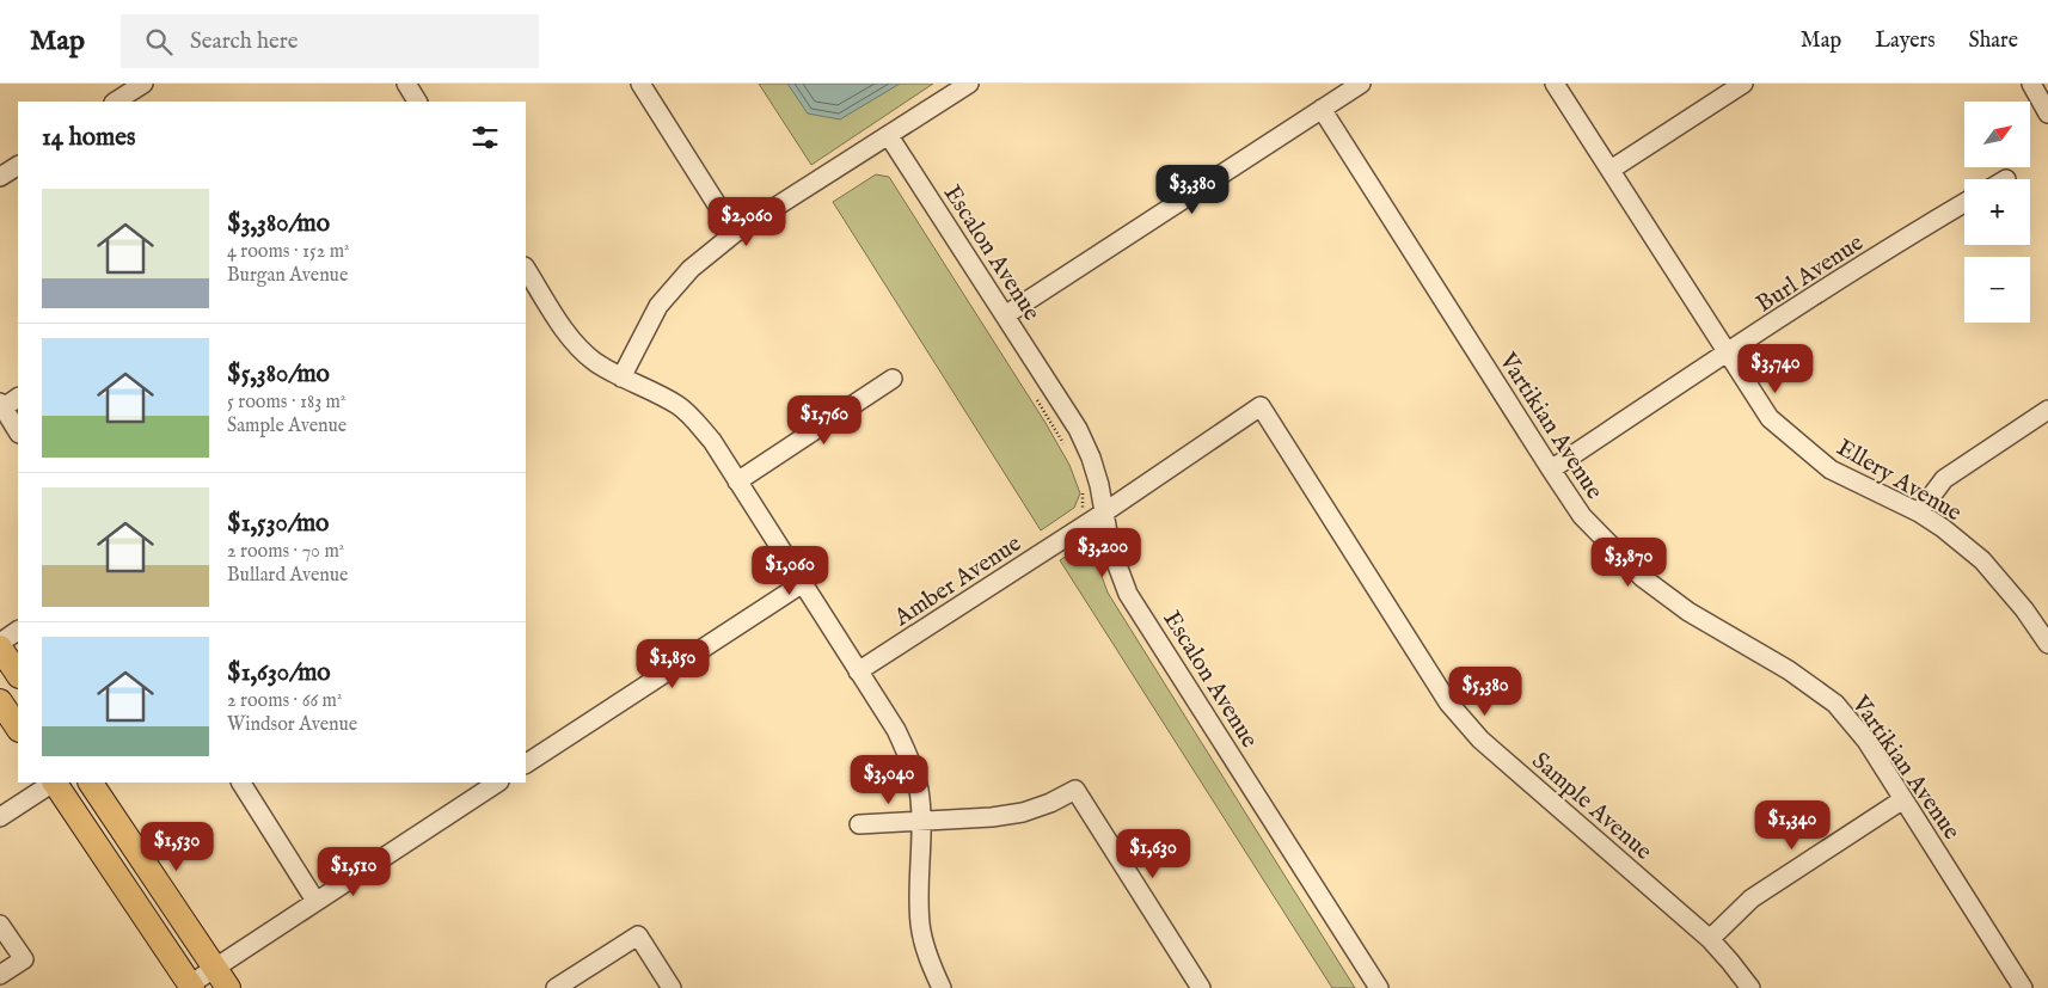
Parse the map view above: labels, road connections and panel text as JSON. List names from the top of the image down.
{
  "streets": {
    "street": [
      "Escalon Avenue",
      "Burl Avenue",
      "Vartikian Avenue",
      "Ellery Avenue",
      "Amber Avenue",
      "Sample Avenue"
    ]
  },
  "crossings": [
    ["Escalon Avenue", "Amber Avenue"],
    ["Burl Avenue", "Vartikian Avenue"],
    ["Burl Avenue", "Ellery Avenue"],
    ["Amber Avenue", "Sample Avenue"]
  ],
  "north": "top right",
  "page": {
    "header": "Map",
    "search": "Search here",
    "nav": ["Map", "Layers", "Share"],
    "map_buttons": ["+", "−"],
    "heading": "14 homes",
    "price": [
      "$3,380",
      "$2,060",
      "$3,740",
      "$1,760",
      "$3,200",
      "$3,870",
      "$1,060",
      "$1,850",
      "$5,380",
      "$3,040",
      "$1,340",
      "$1,530",
      "$1,630",
      "$1,510"
    ],
    "list": [
      {
        "name": "$3,380/mo",
        "note": "4 rooms · 152 m² · Burgan Avenue"
      },
      {
        "name": "$5,380/mo",
        "note": "5 rooms · 183 m² · Sample Avenue"
      },
      {
        "name": "$1,530/mo",
        "note": "2 rooms · 70 m² · Bullard Avenue"
      },
      {
        "name": "$1,630/mo",
        "note": "2 rooms · 66 m² · Windsor Avenue"
      }
    ]
  }
}
